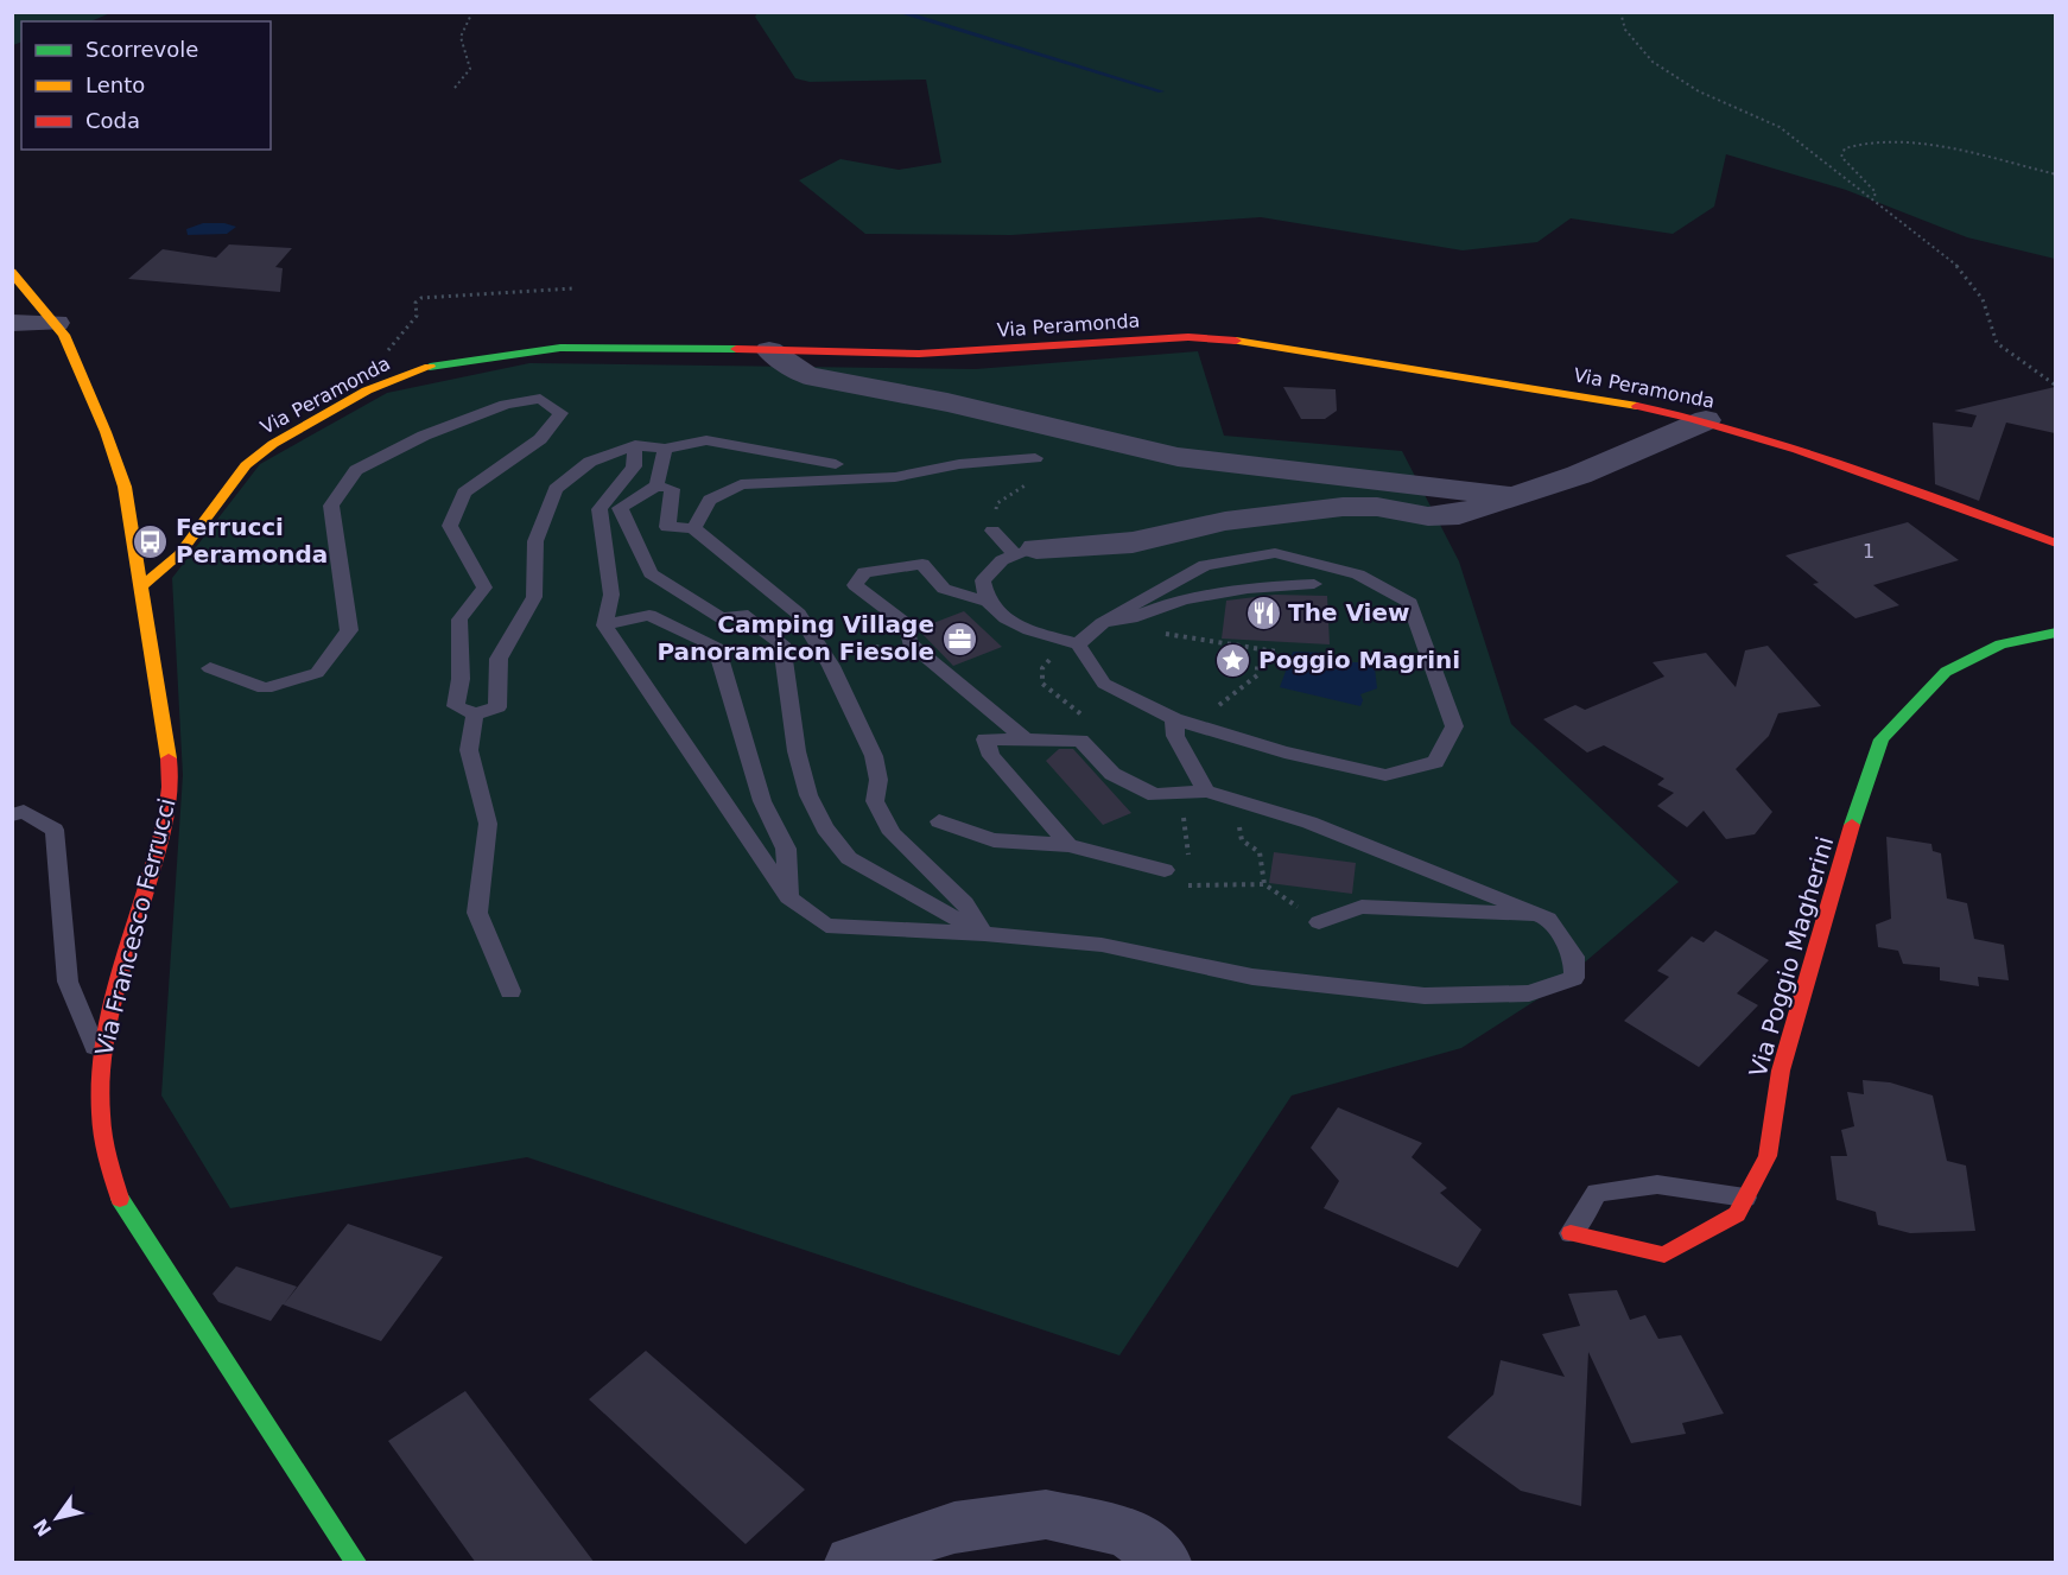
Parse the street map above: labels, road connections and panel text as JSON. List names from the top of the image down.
{
  "streets": {
    "street": ["Via Peramonda", "Via Francesco Ferrucci", "Via Poggio Magherini"]
  },
  "crossings": [
    ["Via Peramonda", "Via Francesco Ferrucci"]
  ],
  "places": {
    "bus stop": ["Ferrucci Peramonda"],
    "restaurant": ["The View"],
    "office": ["Camping Village Panoramicon Fiesole"],
    "place": ["Poggio Magrini"]
  },
  "house_numbers": ["1"],
  "legend": ["Scorrevole", "Lento", "Coda"],
  "north": "bottom left"
}
